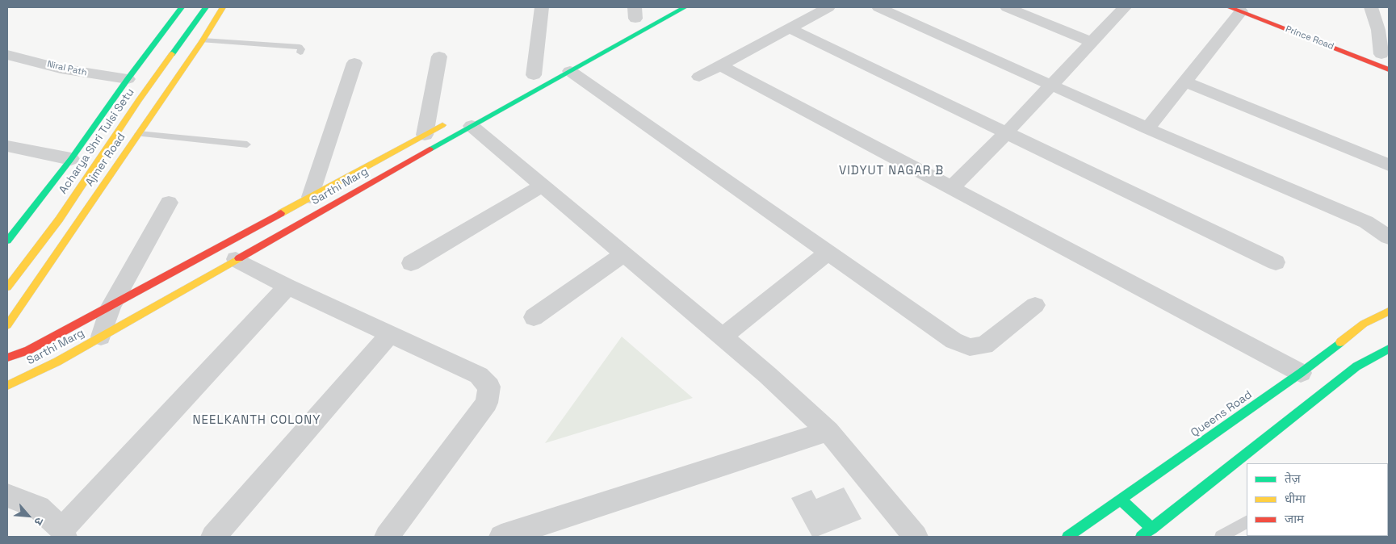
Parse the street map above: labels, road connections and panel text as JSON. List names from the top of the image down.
{
  "streets": {
    "main road": [
      "Prince Road",
      "Acharya Shri Tulsi Setu",
      "Ajmer Road",
      "Sarthi Marg",
      "Queens Road"
    ],
    "street": ["Niral Path"]
  },
  "districts": ["VIDYUT NAGAR B", "NEELKANTH COLONY"],
  "legend": ["तेज़", "धीमा", "जाम"],
  "north": "bottom right"
}
